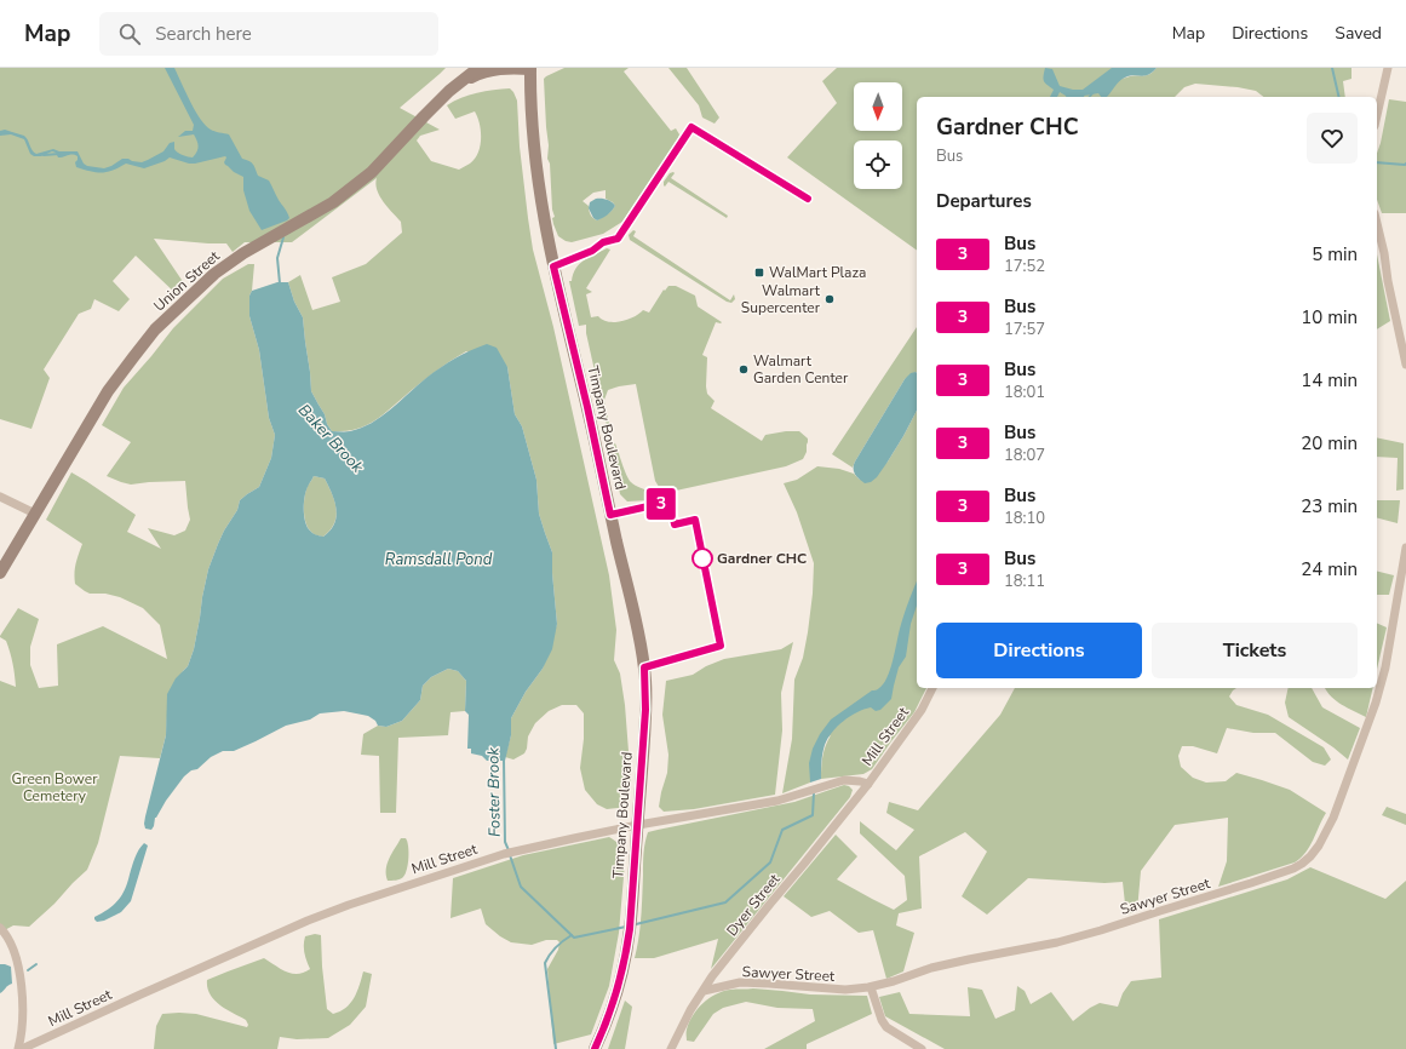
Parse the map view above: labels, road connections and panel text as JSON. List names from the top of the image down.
{
  "streets": {
    "main road": ["Union Street", "Timpany Boulevard"],
    "street": ["Mill Street", "Sawyer Street", "Dyer Street"]
  },
  "crossings": [
    ["Timpany Boulevard", "Mill Street"],
    ["Mill Street", "Dyer Street"],
    ["Sawyer Street", "Dyer Street"]
  ],
  "water": ["Baker Brook", "Ramsdall Pond", "Foster Brook"],
  "parks": ["Green Bower Cemetery"],
  "places": {
    "transit": ["WalMart Plaza"],
    "other": ["Walmart Supercenter", "Walmart Garden Center", "Gardner CHC"]
  },
  "lines": ["bus line 3"],
  "north": "bottom",
  "page": {
    "header": "Map",
    "search": "Search here",
    "nav": ["Map", "Directions", "Saved"],
    "on_map": "3",
    "heading": [
      ["Gardner CHC", "Bus"],
      "Departures"
    ],
    "list": [
      {
        "mark": "3",
        "name": "Bus",
        "note": "17:52",
        "value": "5 min"
      },
      {
        "mark": "3",
        "name": "Bus",
        "note": "17:57",
        "value": "10 min"
      },
      {
        "mark": "3",
        "name": "Bus",
        "note": "18:01",
        "value": "14 min"
      },
      {
        "mark": "3",
        "name": "Bus",
        "note": "18:07",
        "value": "20 min"
      },
      {
        "mark": "3",
        "name": "Bus",
        "note": "18:10",
        "value": "23 min"
      },
      {
        "mark": "3",
        "name": "Bus",
        "note": "18:11",
        "value": "24 min"
      }
    ],
    "buttons": ["Directions", "Tickets"]
  }
}
